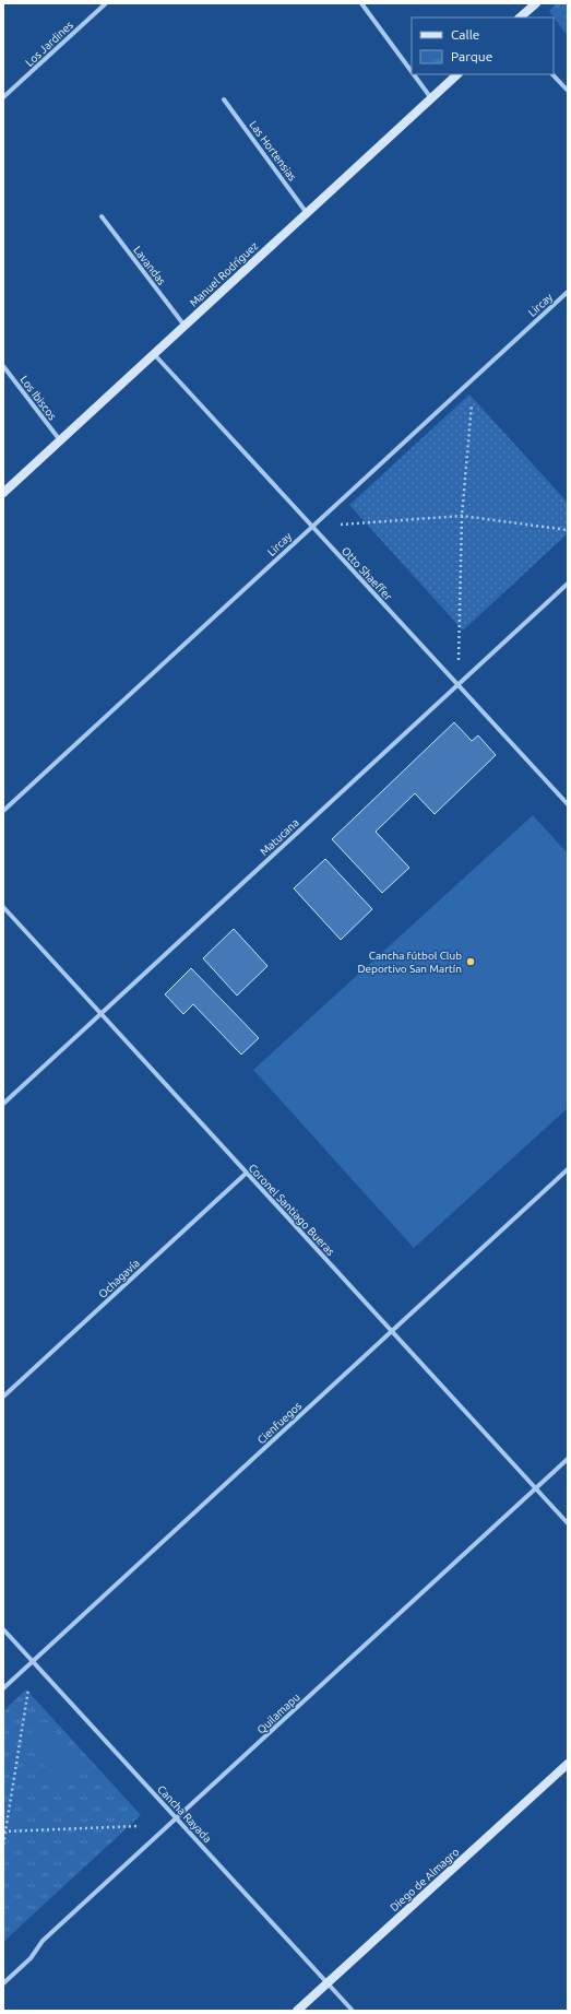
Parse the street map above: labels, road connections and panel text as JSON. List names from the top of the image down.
{
  "streets": {
    "street": [
      "Los Jardines",
      "Las Hortensias",
      "Lavandas",
      "Manuel Rodríguez",
      "Lircay",
      "Los Ibiscos",
      "Otto Shaeffer",
      "Matucana",
      "Coronel Santiago Bueras",
      "Ochagavía",
      "Cienfuegos",
      "Quilamapu",
      "Cancha Rayada",
      "Diego de Almagro"
    ]
  },
  "crossings": [
    ["Las Hortensias", "Manuel Rodríguez"],
    ["Lavandas", "Manuel Rodríguez"],
    ["Manuel Rodríguez", "Los Ibiscos"],
    ["Manuel Rodríguez", "Otto Shaeffer"],
    ["Lircay", "Otto Shaeffer"],
    ["Otto Shaeffer", "Matucana"],
    ["Matucana", "Coronel Santiago Bueras"],
    ["Coronel Santiago Bueras", "Ochagavía"],
    ["Coronel Santiago Bueras", "Cienfuegos"],
    ["Coronel Santiago Bueras", "Quilamapu"],
    ["Cienfuegos", "Cancha Rayada"],
    ["Quilamapu", "Cancha Rayada"],
    ["Cancha Rayada", "Diego de Almagro"]
  ],
  "places": ["Cancha fútbol Club Deportivo San Martín"],
  "legend": ["Calle", "Parque"]
}
